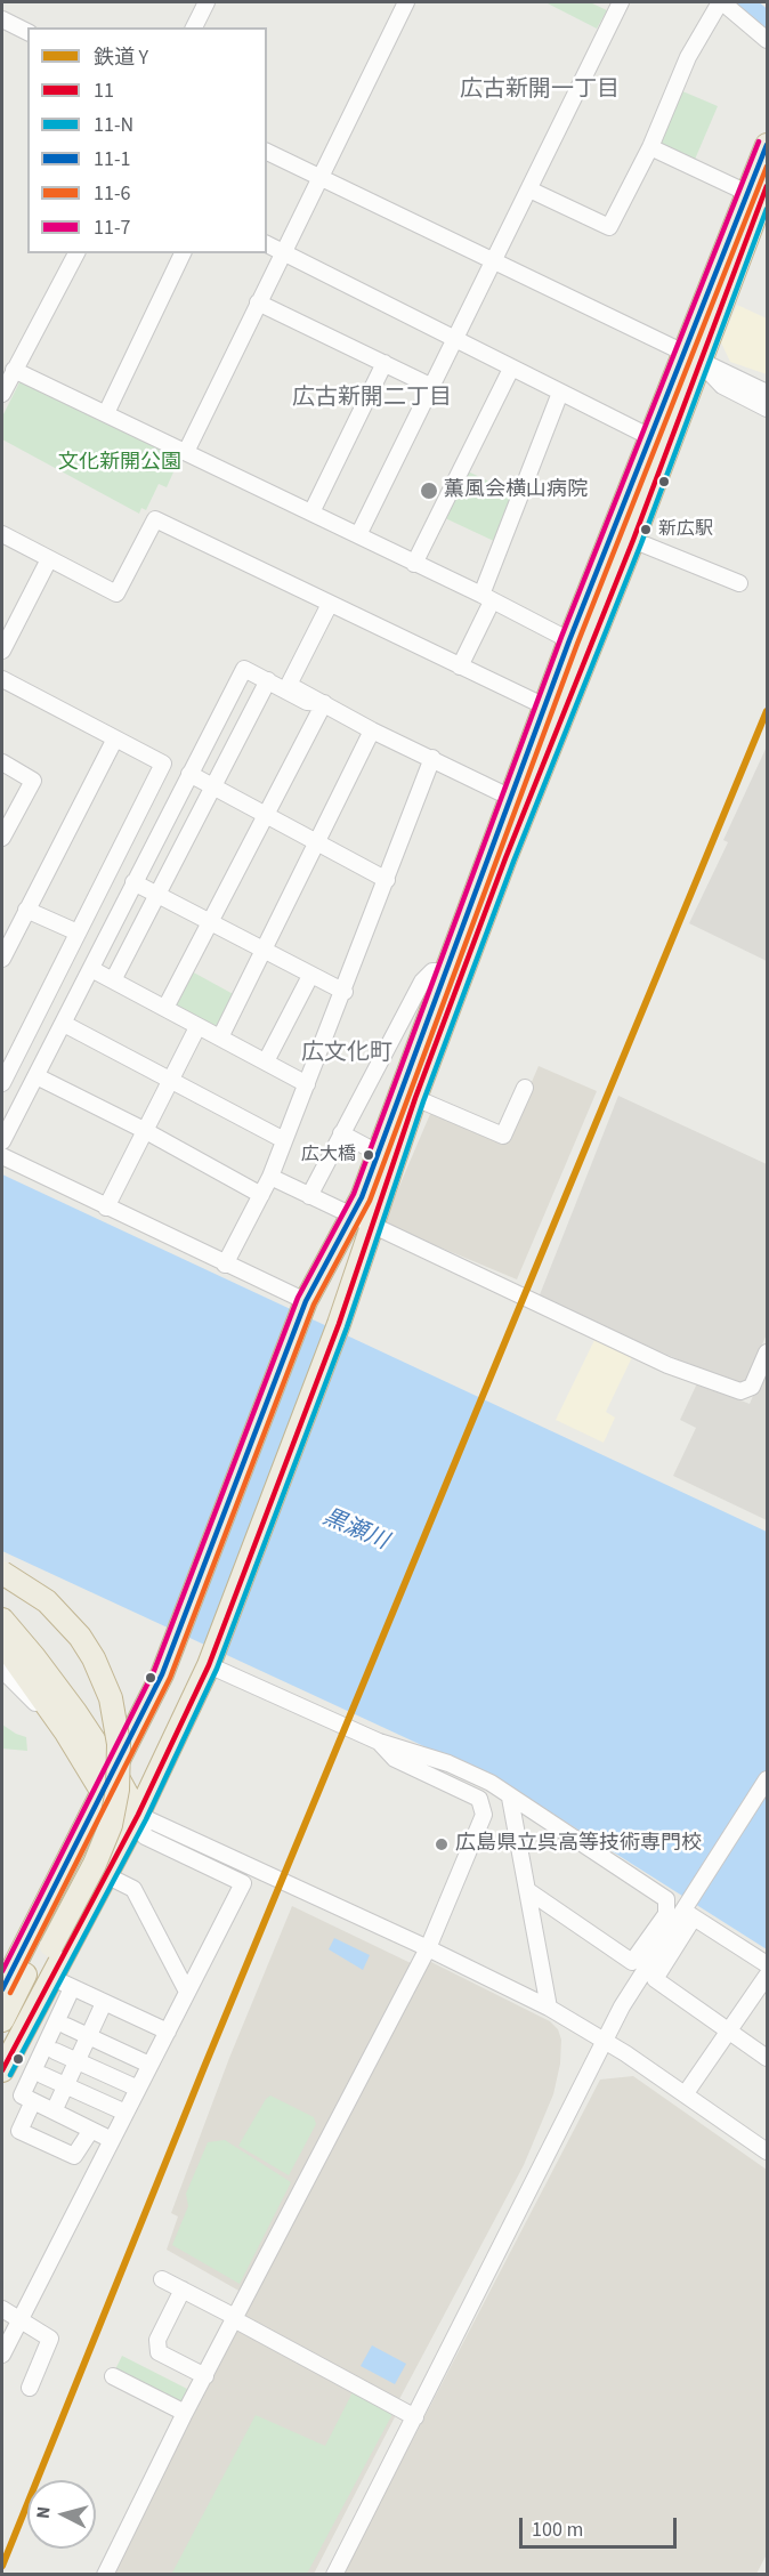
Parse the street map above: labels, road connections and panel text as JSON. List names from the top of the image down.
{
  "districts": ["広古新開一丁目", "広古新開二丁目", "広文化町"],
  "water": ["黒瀬川"],
  "parks": ["文化新開公園"],
  "places": [
    "薫風会横山病院",
    "新広駅",
    "広大橋",
    "広島県立呉高等技術専門校"
  ],
  "lines": [
    "transit line 11-7",
    "transit line 11-1",
    "transit line 11-6",
    "transit line 11",
    "transit line 11-N",
    "rail line Y"
  ],
  "legend": [
    "鉄道 Y",
    "11",
    "11-N",
    "11-1",
    "11-6",
    "11-7"
  ],
  "scale_bar": "100 m",
  "north": "left"
}
